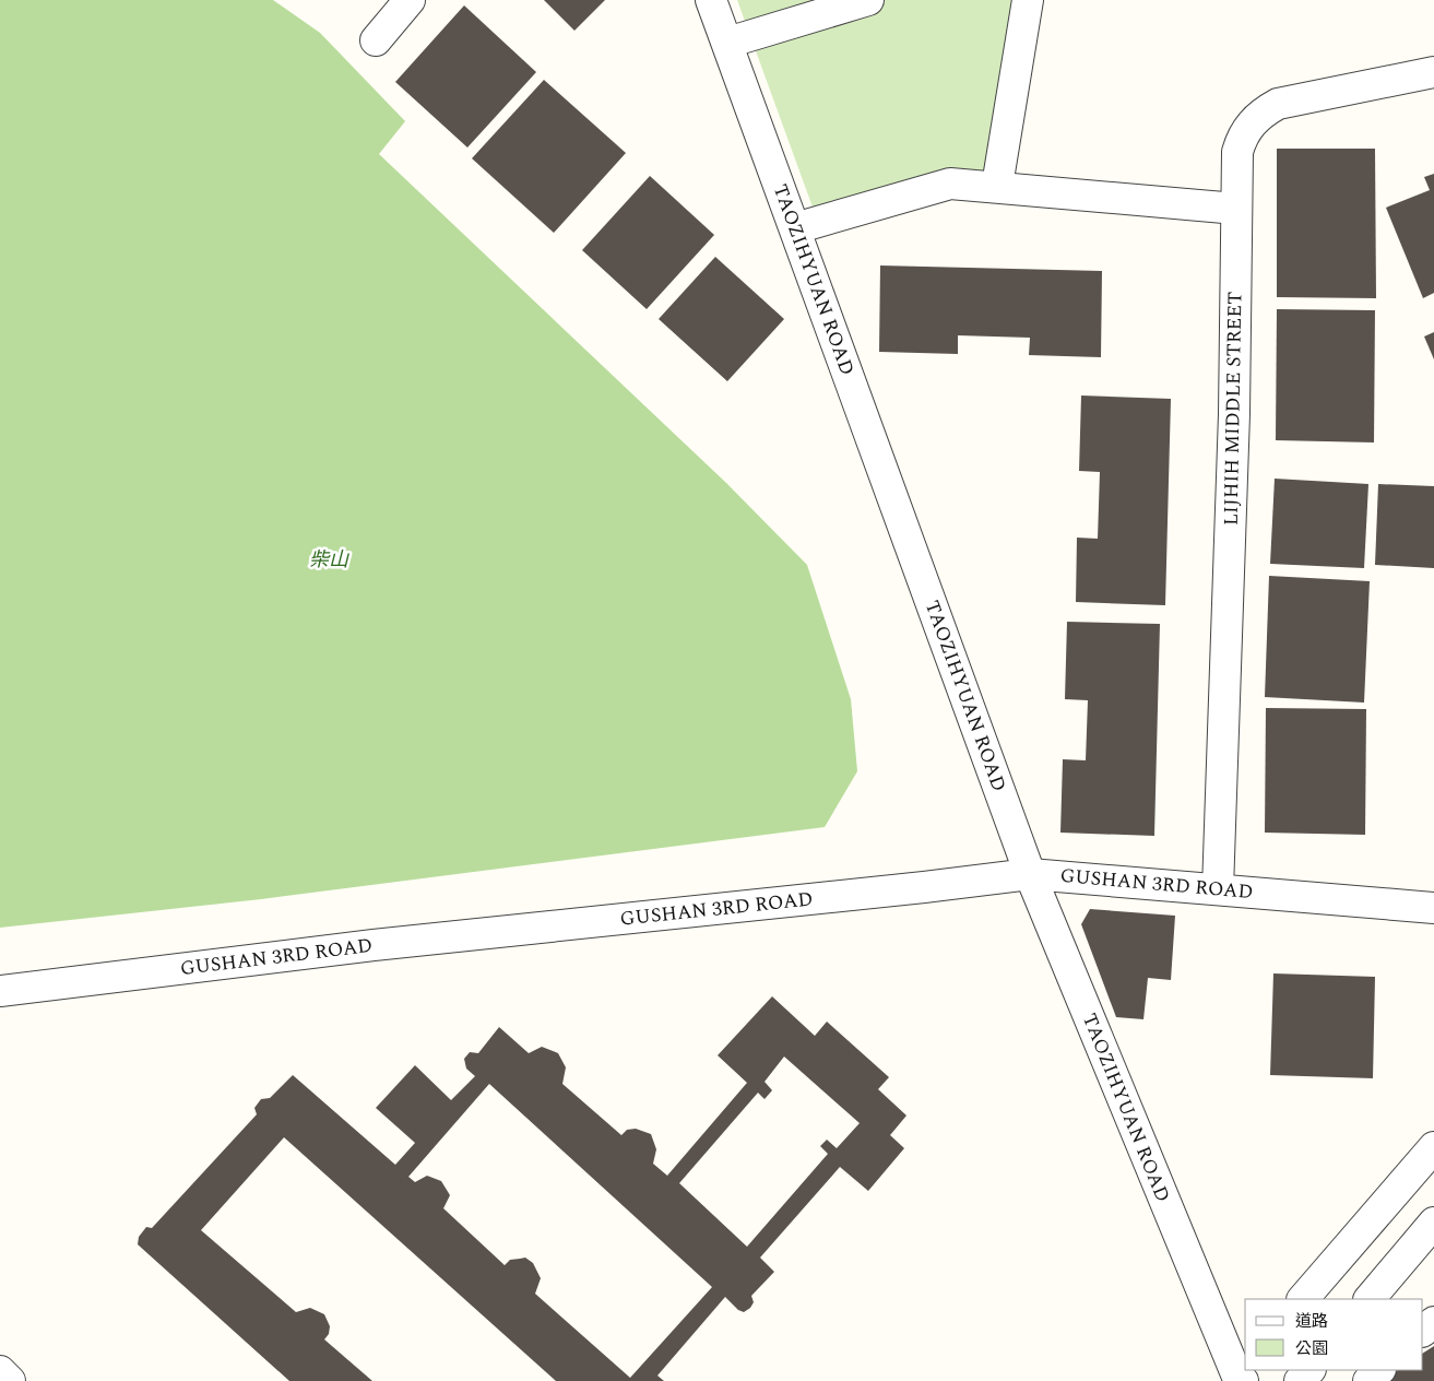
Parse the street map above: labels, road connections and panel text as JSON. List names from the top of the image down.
{
  "streets": {
    "street": ["TAOZIHYUAN ROAD", "LIJHIH MIDDLE STREET", "GUSHAN 3RD ROAD"]
  },
  "crossings": [
    ["TAOZIHYUAN ROAD", "GUSHAN 3RD ROAD"],
    ["LIJHIH MIDDLE STREET", "GUSHAN 3RD ROAD"]
  ],
  "parks": ["柴山"],
  "legend": ["道路", "公園"]
}
